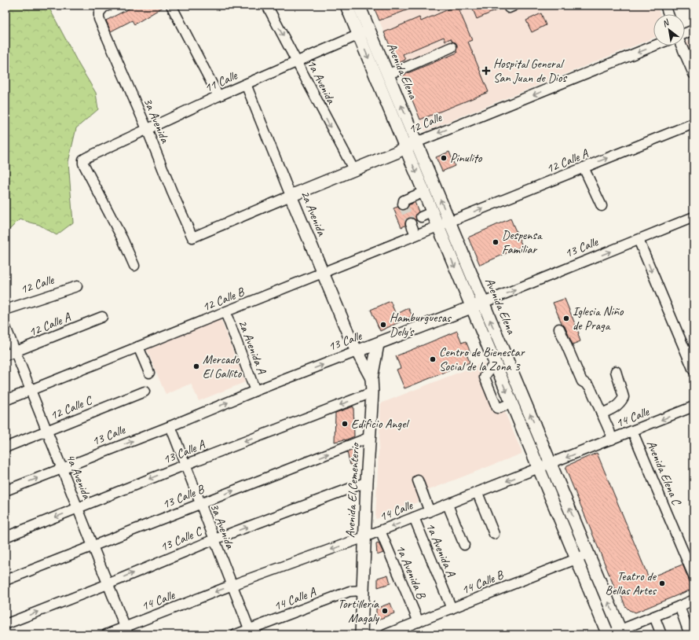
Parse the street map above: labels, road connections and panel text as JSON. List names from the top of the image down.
{
  "streets": {
    "main road": [
      "Avenida Elena",
      "12 Calle",
      "2a Avenida",
      "13 Calle",
      "Avenida El Cementerio"
    ],
    "street": [
      "11 Calle",
      "1a Avenida",
      "3a Avenida",
      "12 Calle A",
      "12 Calle B",
      "2a Avenida A",
      "12 Calle C",
      "14 Calle",
      "13 Calle A",
      "Avenida Elena C",
      "4a Avenida",
      "13 Calle B",
      "13 Calle C",
      "1a Avenida A",
      "1a Avenida B",
      "14 Calle B",
      "14 Calle A"
    ]
  },
  "crossings": [
    ["Avenida Elena", "11 Calle"],
    ["Avenida Elena", "12 Calle"],
    ["Avenida Elena", "12 Calle A"],
    ["Avenida Elena", "13 Calle"],
    ["Avenida Elena", "12 Calle B"],
    ["Avenida Elena", "14 Calle"],
    ["Avenida Elena", "14 Calle B"],
    ["11 Calle", "1a Avenida"],
    ["11 Calle", "3a Avenida"],
    ["11 Calle", "2a Avenida"],
    ["1a Avenida", "12 Calle"],
    ["3a Avenida", "12 Calle"],
    ["3a Avenida", "13 Calle"],
    ["3a Avenida", "14 Calle"],
    ["3a Avenida", "13 Calle A"],
    ["3a Avenida", "13 Calle B"],
    ["3a Avenida", "13 Calle C"],
    ["3a Avenida", "14 Calle A"],
    ["12 Calle", "2a Avenida"],
    ["12 Calle A", "12 Calle B"],
    ["12 Calle A", "4a Avenida"],
    ["2a Avenida", "13 Calle"],
    ["2a Avenida", "12 Calle B"],
    ["2a Avenida", "Avenida El Cementerio"],
    ["13 Calle", "2a Avenida A"],
    ["13 Calle", "4a Avenida"],
    ["13 Calle", "Avenida El Cementerio"],
    ["12 Calle B", "2a Avenida A"],
    ["12 Calle B", "4a Avenida"],
    ["12 Calle C", "4a Avenida"],
    ["14 Calle", "Avenida Elena C"],
    ["14 Calle", "4a Avenida"],
    ["14 Calle", "Avenida El Cementerio"],
    ["14 Calle", "1a Avenida A"],
    ["14 Calle", "1a Avenida B"],
    ["13 Calle A", "4a Avenida"],
    ["13 Calle A", "Avenida El Cementerio"],
    ["4a Avenida", "13 Calle B"],
    ["4a Avenida", "13 Calle C"],
    ["Avenida El Cementerio", "13 Calle B"],
    ["Avenida El Cementerio", "13 Calle C"],
    ["Avenida El Cementerio", "14 Calle A"],
    ["1a Avenida A", "14 Calle B"],
    ["1a Avenida B", "14 Calle B"]
  ],
  "one_way": [
    "1a Avenida",
    "12 Calle",
    "12 Calle A",
    "13 Calle",
    "14 Calle",
    "13 Calle A",
    "13 Calle B",
    "13 Calle C"
  ],
  "places": {
    "health": ["Hospital General San Juan de Dios"],
    "other": [
      "Pinulito",
      "Despensa Familiar",
      "Iglesia Niño de Praga",
      "Hamburguesas Dely's",
      "Centro de Bienestar Social de la Zona 3",
      "Mercado El Gallito",
      "Edificio Angel",
      "Teatro de Bellas Artes",
      "Tortillería Magaly"
    ]
  },
  "north": "top left"
}
